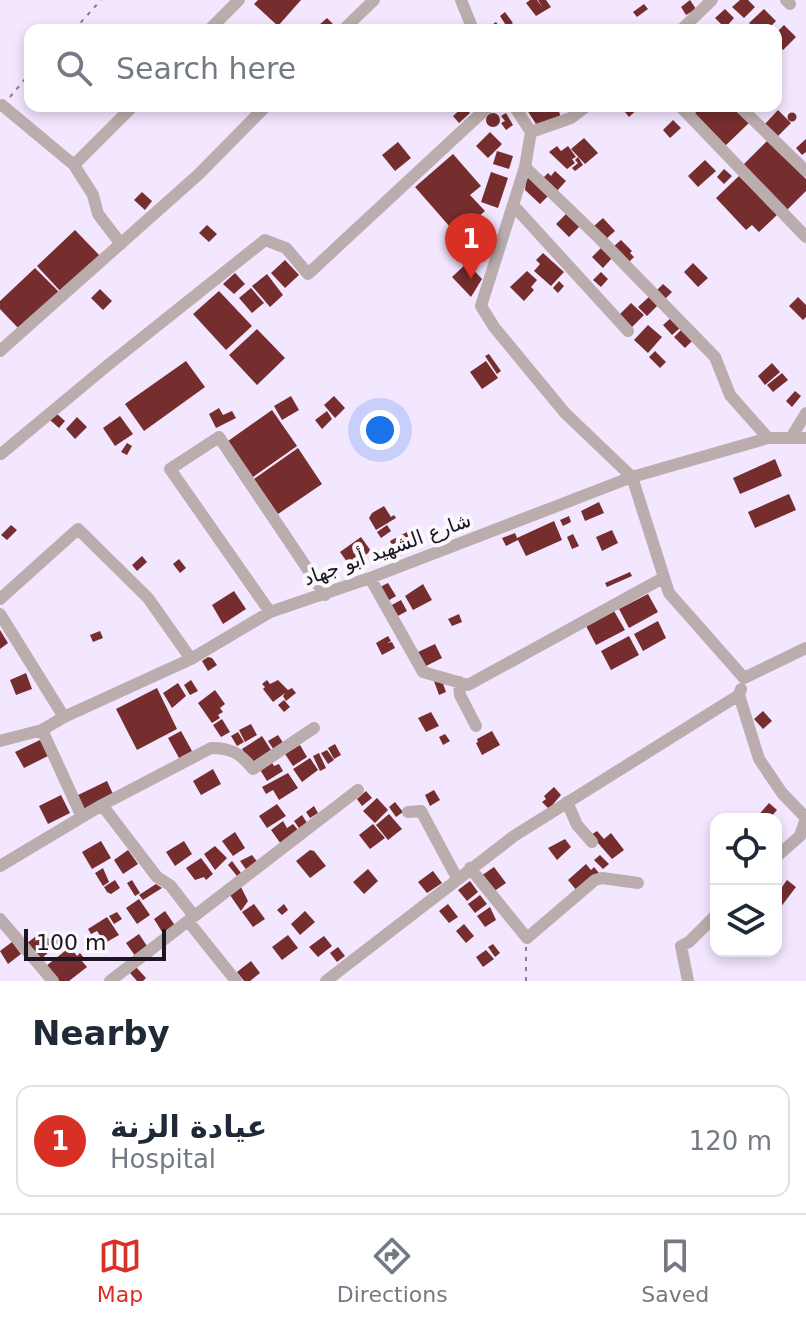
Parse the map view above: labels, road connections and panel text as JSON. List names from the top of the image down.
{
  "streets": {
    "street": ["شارع الشهيد أبو جهاد"]
  },
  "scale_bar": "100 m",
  "page": {
    "search": "Search here",
    "pins": "1",
    "scale": "100 m",
    "heading": "Nearby",
    "list": [
      {
        "mark": "1",
        "name": "عيادة الزنة",
        "note": "Hospital",
        "value": "120 m"
      }
    ],
    "nav": ["Map", "Directions", "Saved"]
  }
}
